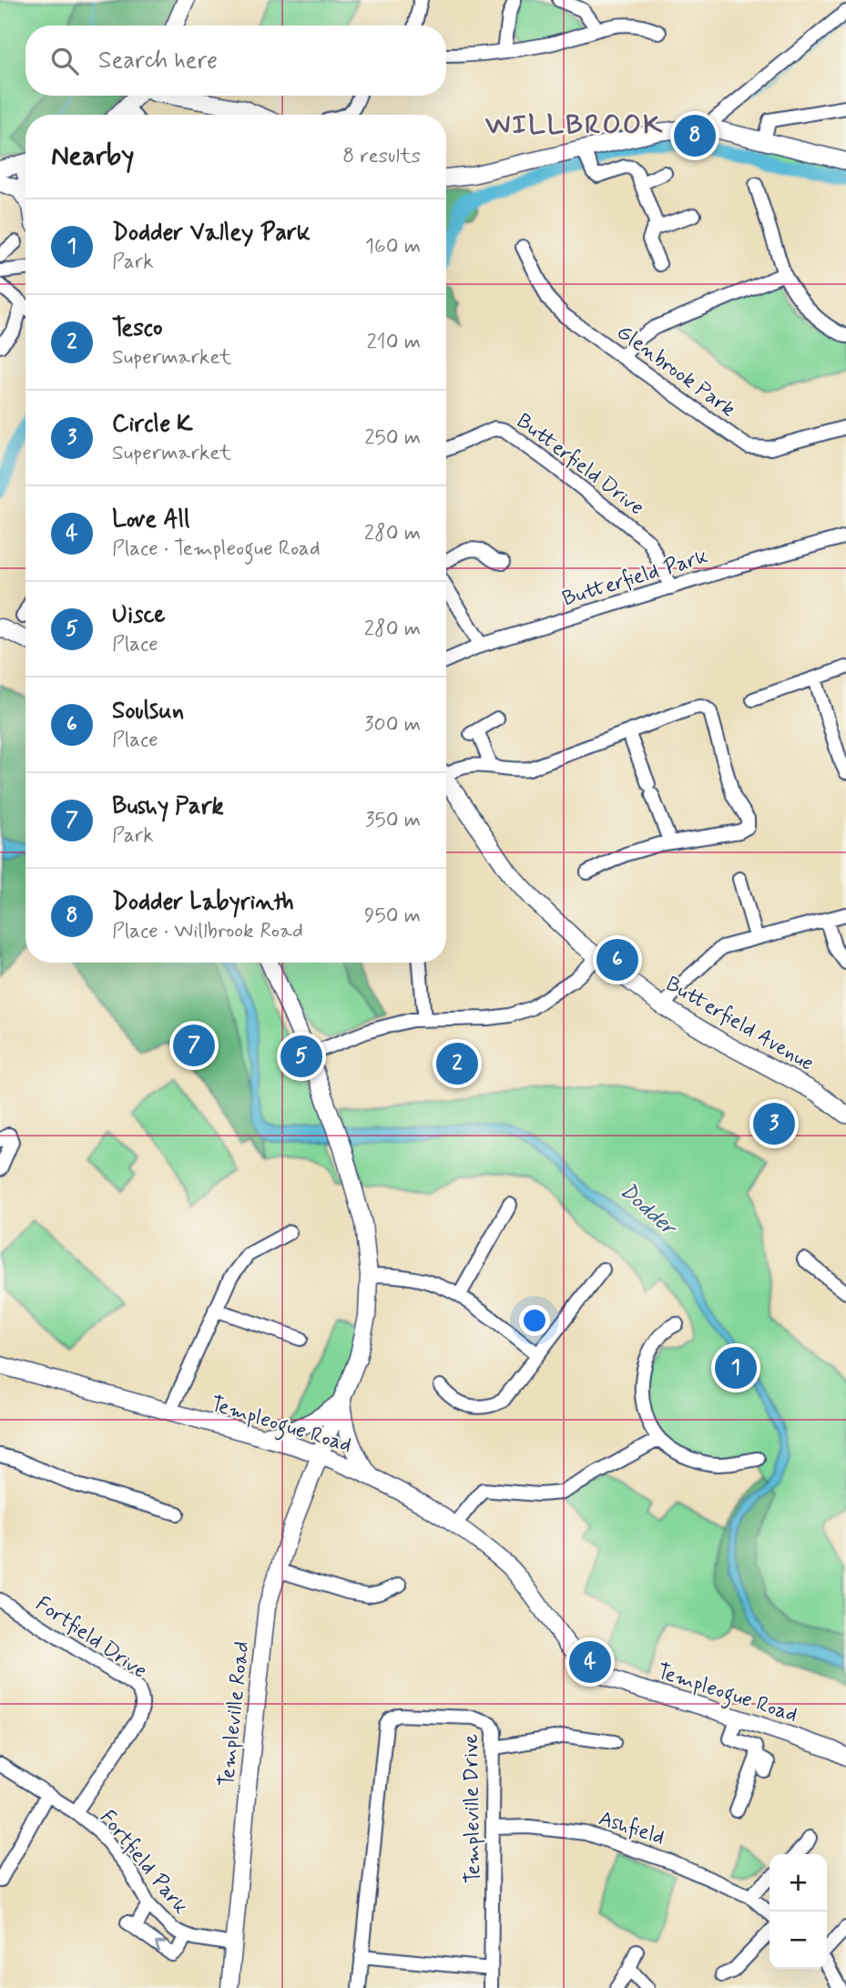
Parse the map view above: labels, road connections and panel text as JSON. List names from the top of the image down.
{
  "streets": {
    "main road": ["Butterfield Avenue", "Templeogue Road", "Templeville Road"],
    "street": [
      "Glenbrook Park",
      "Butterfield Drive",
      "Butterfield Park",
      "Fortfield Drive",
      "Templeville Drive",
      "Ashfield",
      "Fortfield Park"
    ]
  },
  "crossings": [
    ["Butterfield Drive", "Butterfield Park"],
    ["Templeogue Road", "Templeville Road"],
    ["Fortfield Drive", "Fortfield Park"],
    ["Templeville Road", "Fortfield Park"],
    ["Templeville Drive", "Ashfield"]
  ],
  "districts": ["WILLBROOK"],
  "water": ["Dodder"],
  "page": {
    "search": "Search here",
    "pins": [
      "8",
      "6",
      "7",
      "5",
      "2",
      "3",
      "1",
      "4"
    ],
    "heading": ["Nearby", "8 results"],
    "list": [
      {
        "mark": "1",
        "name": "Dodder Valley Park",
        "note": "Park",
        "value": "160 m"
      },
      {
        "mark": "2",
        "name": "Tesco",
        "note": "Supermarket",
        "value": "210 m"
      },
      {
        "mark": "3",
        "name": "Circle K",
        "note": "Supermarket",
        "value": "250 m"
      },
      {
        "mark": "4",
        "name": "Love All",
        "note": "Place · Templeogue Road",
        "value": "280 m"
      },
      {
        "mark": "5",
        "name": "Uisce",
        "note": "Place",
        "value": "280 m"
      },
      {
        "mark": "6",
        "name": "Soulsun",
        "note": "Place",
        "value": "300 m"
      },
      {
        "mark": "7",
        "name": "Bushy Park",
        "note": "Park",
        "value": "350 m"
      },
      {
        "mark": "8",
        "name": "Dodder Labyrinth",
        "note": "Place · Willbrook Road",
        "value": "950 m"
      }
    ],
    "map_buttons": ["+", "−"]
  }
}
